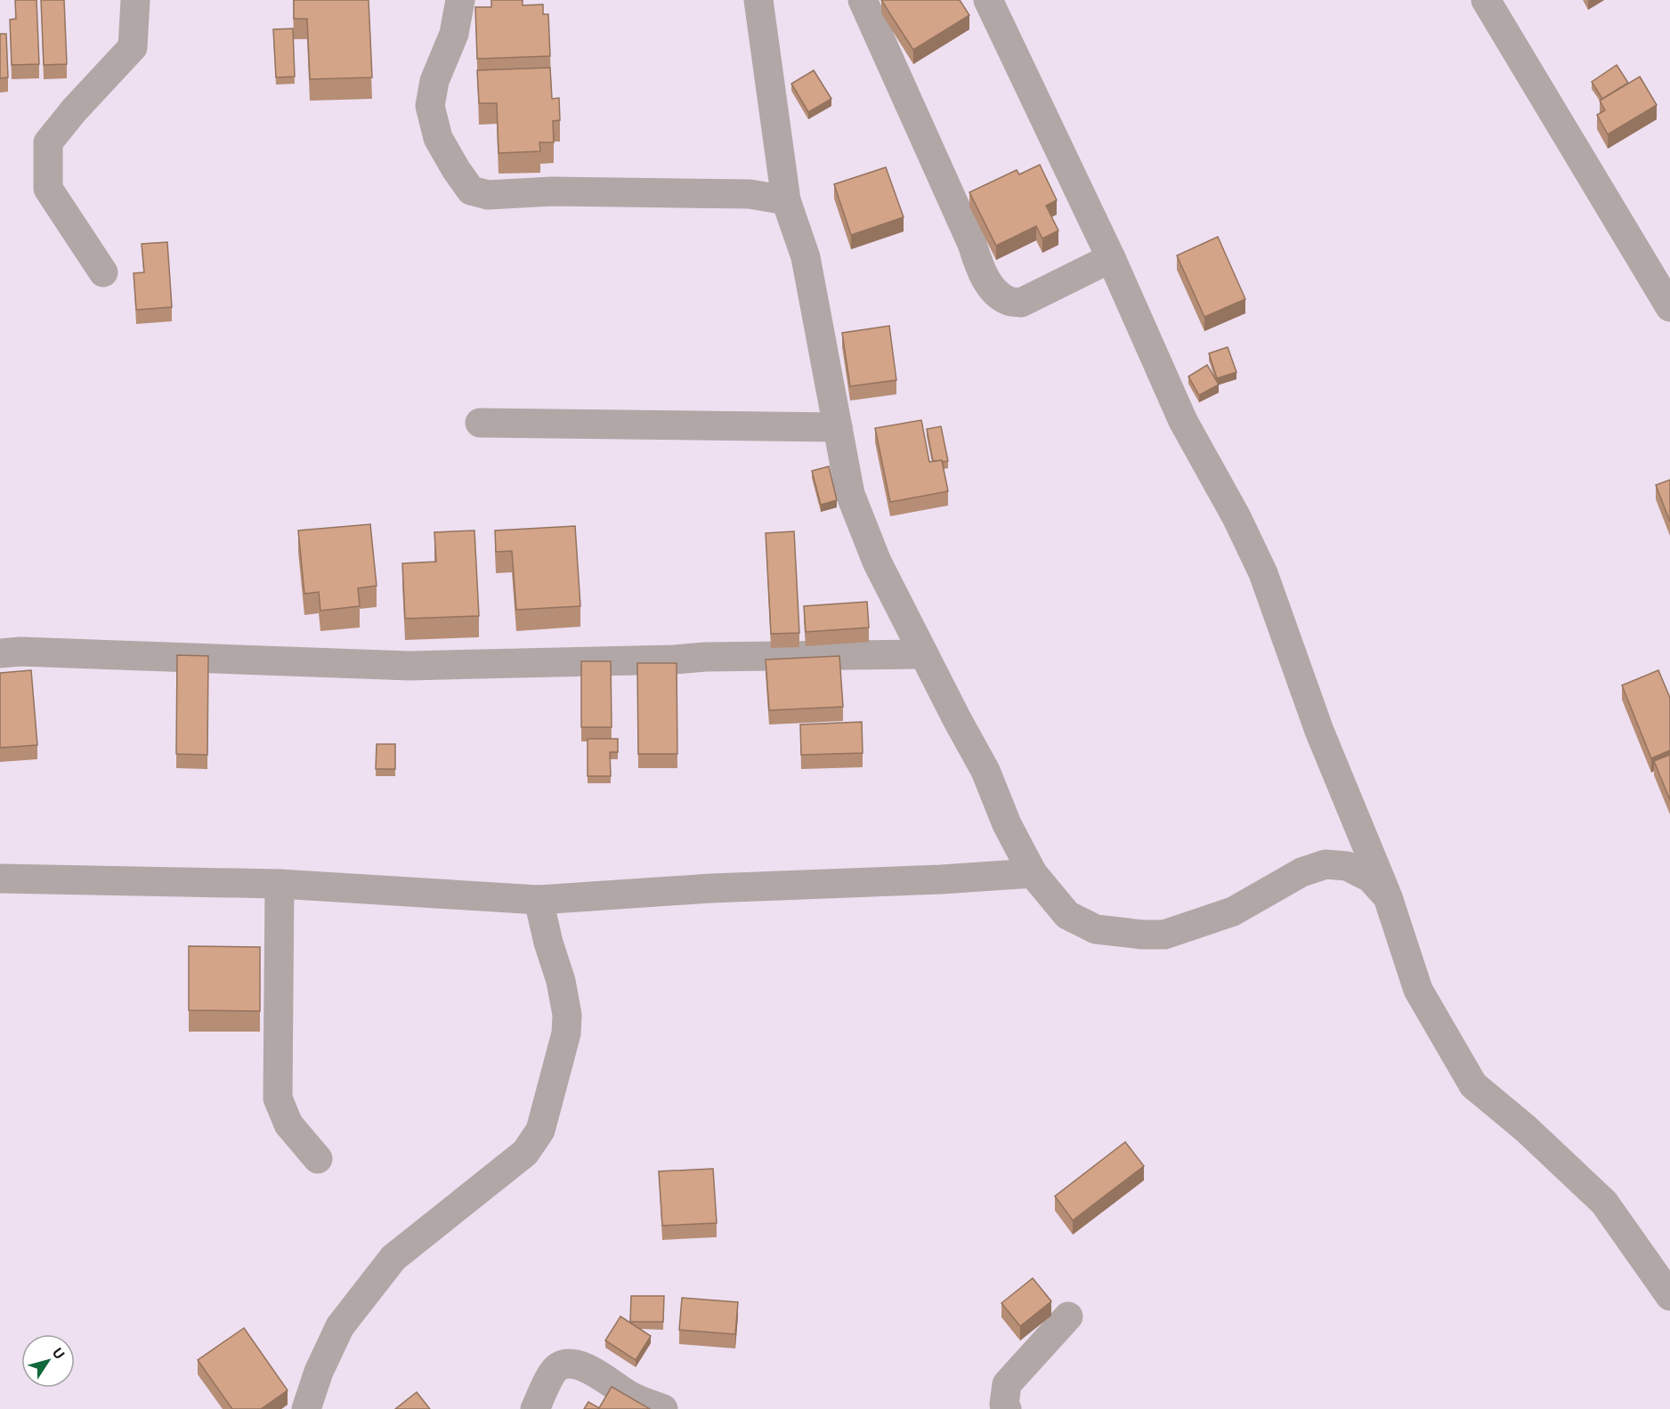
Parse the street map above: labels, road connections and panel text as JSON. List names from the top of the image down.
{
  "north": "top right"
}
